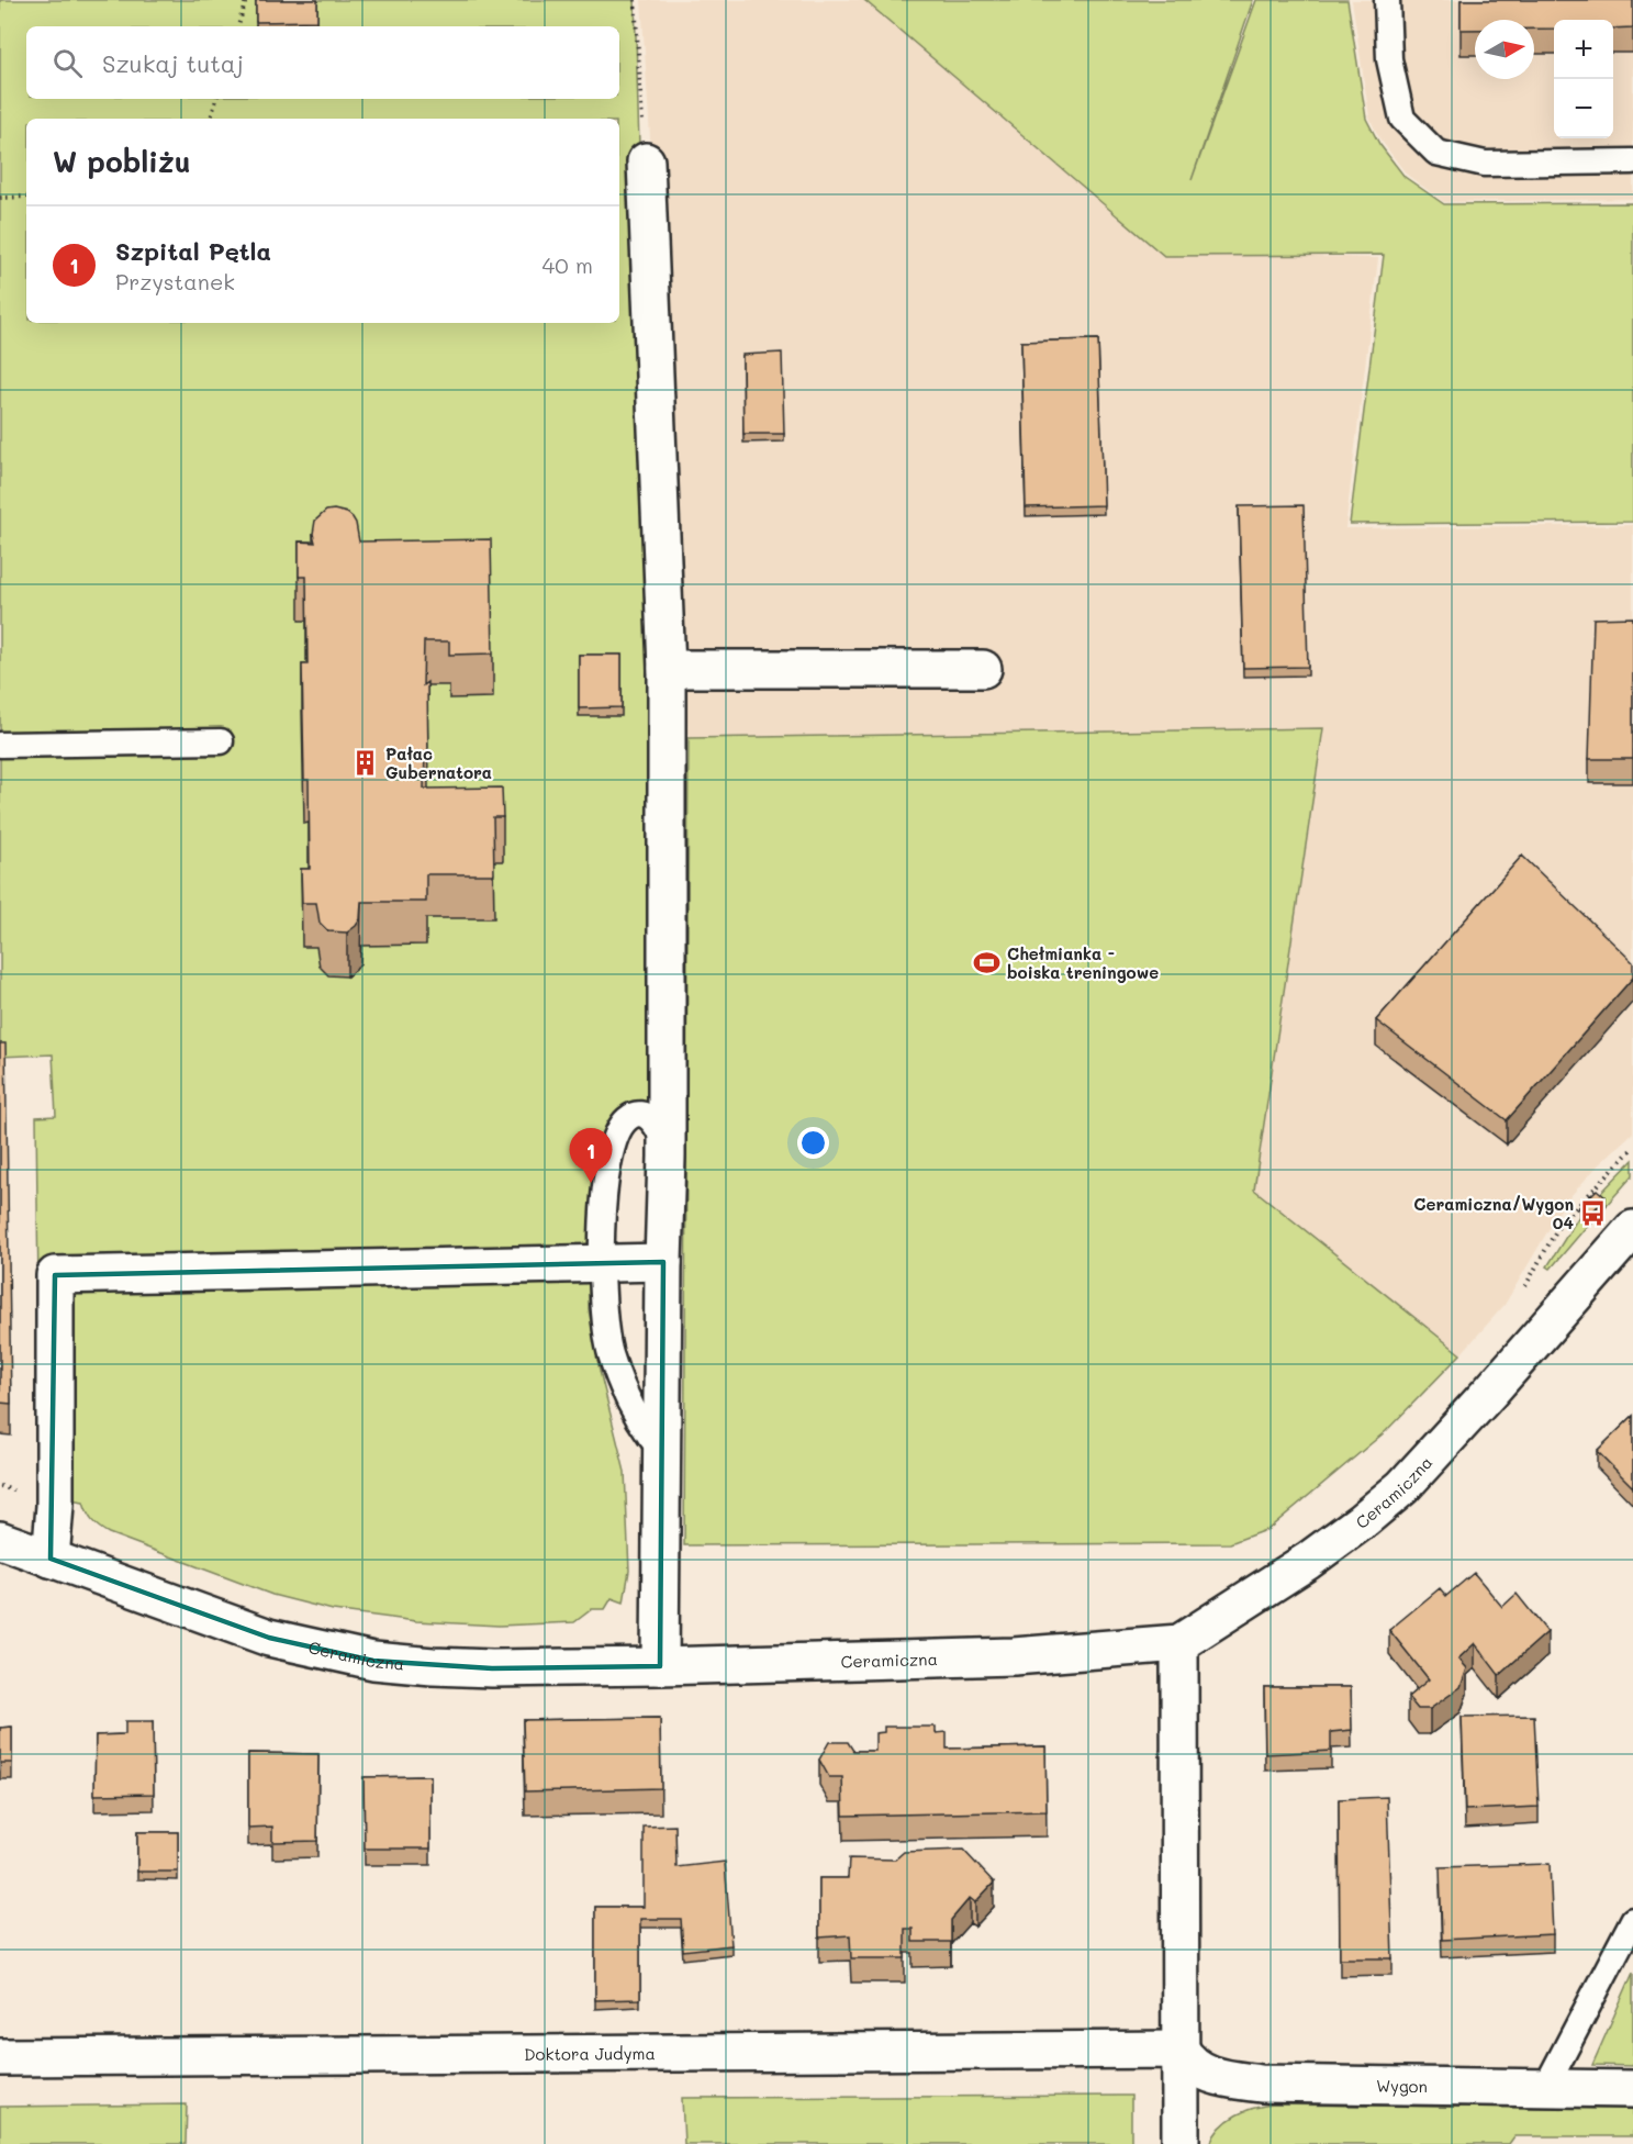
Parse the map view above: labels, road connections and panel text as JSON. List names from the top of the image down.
{
  "streets": {
    "street": ["Ceramiczna", "Doktora Judyma", "Wygon"]
  },
  "crossings": [
    ["Doktora Judyma", "Wygon"]
  ],
  "places": {
    "building": ["Pałac Gubernatora"],
    "sports": ["Chełmianka - boiska treningowe"],
    "bus stop": ["Ceramiczna/Wygon 04"]
  },
  "north": "right",
  "page": {
    "map_buttons": ["+", "−"],
    "search": "Szukaj tutaj",
    "heading": "W pobliżu",
    "list": [
      {
        "mark": "1",
        "name": "Szpital Pętla",
        "note": "Przystanek",
        "value": "40 m"
      }
    ],
    "pins": "1"
  }
}
